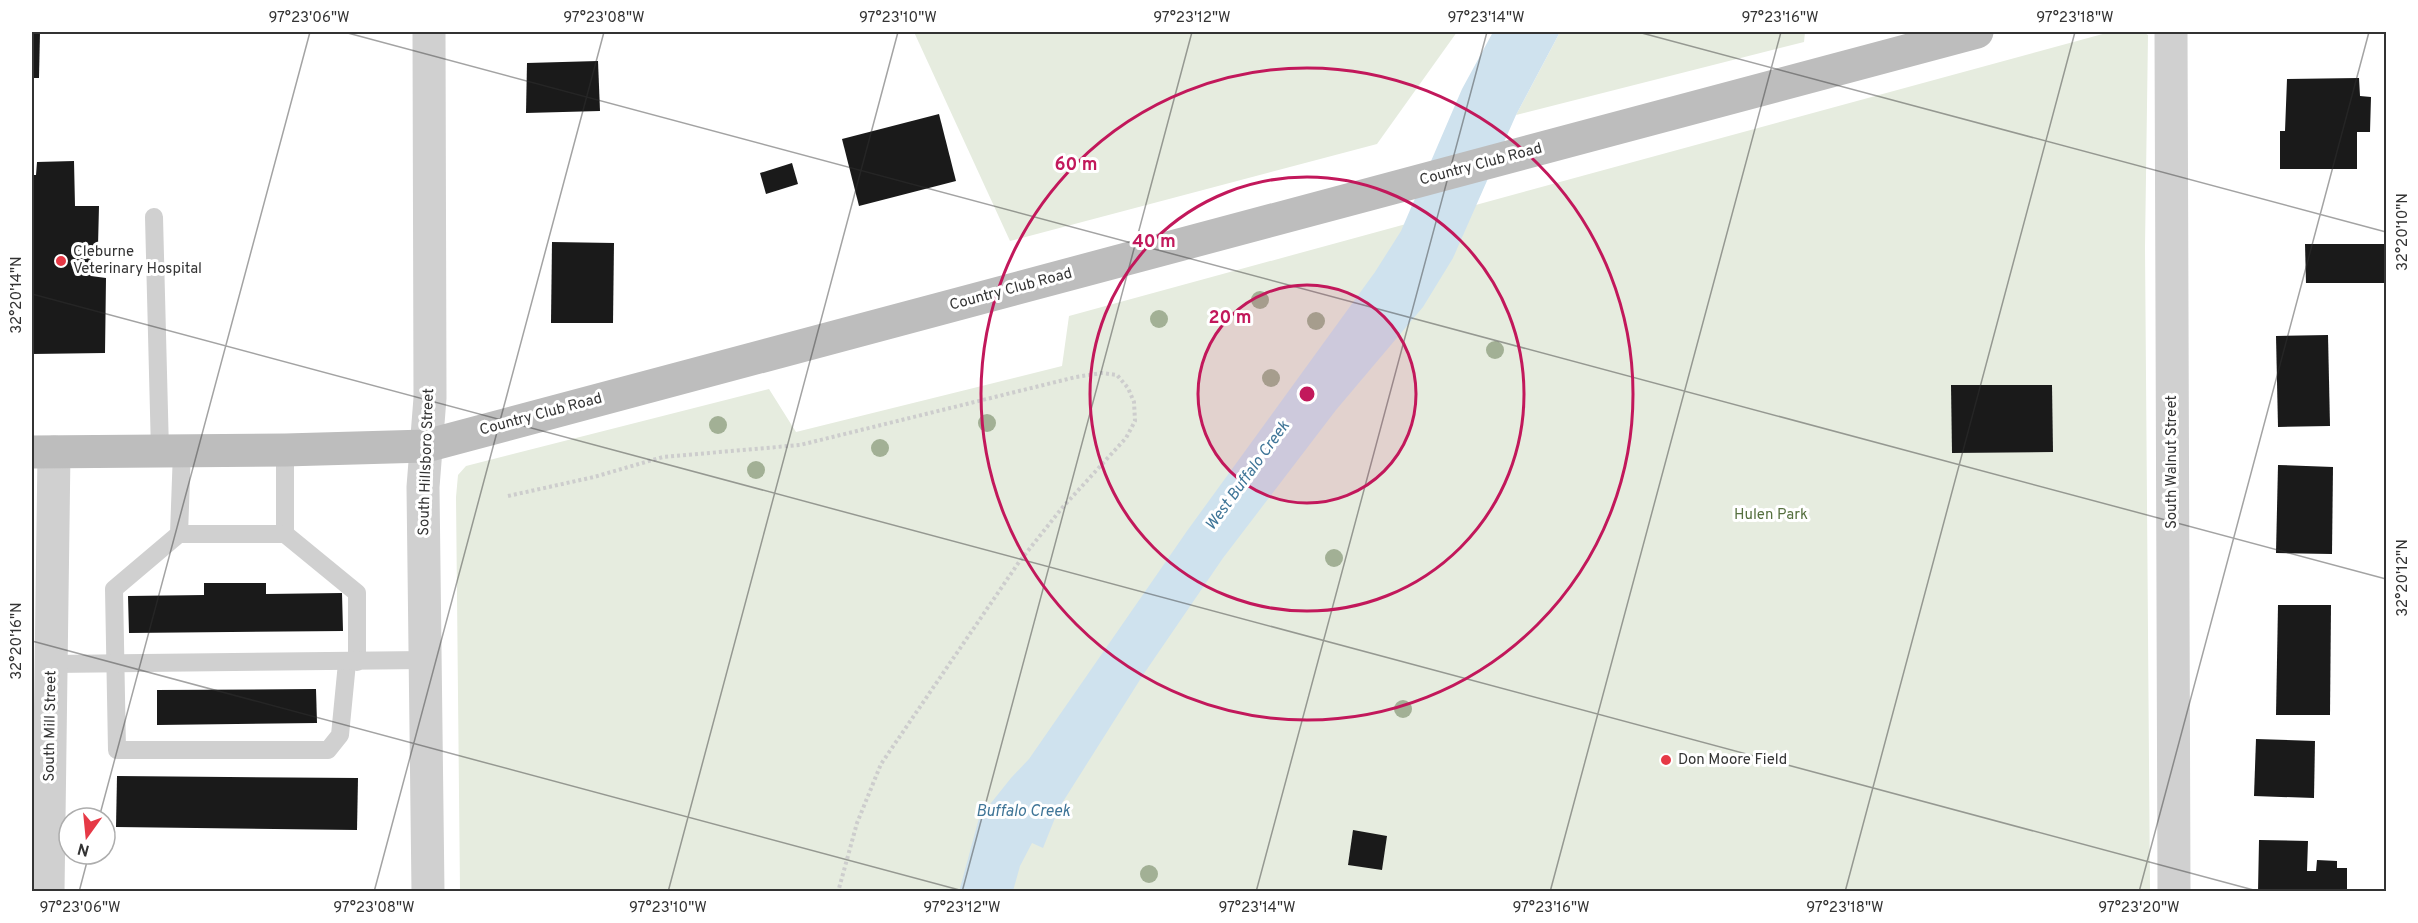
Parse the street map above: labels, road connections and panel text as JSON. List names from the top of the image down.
{
  "streets": {
    "main road": ["Country Club Road"],
    "street": ["South Hillsboro Street", "South Walnut Street", "South Mill Street"]
  },
  "crossings": [
    ["Country Club Road", "South Hillsboro Street"],
    ["Country Club Road", "South Mill Street"]
  ],
  "water": ["West Buffalo Creek", "Buffalo Creek"],
  "parks": ["Hulen Park"],
  "places": ["Cleburne Veterinary Hospital", "Don Moore Field"],
  "north": "bottom",
  "coordinates": [
    "97°23'06\"W",
    "97°23'08\"W",
    "97°23'10\"W",
    "97°23'12\"W",
    "97°23'14\"W",
    "97°23'16\"W",
    "97°23'18\"W",
    "32°20'10\"N",
    "32°20'14\"N",
    "32°20'12\"N",
    "32°20'16\"N",
    "97°23'20\"W"
  ],
  "rings": ["60 m", "40 m", "20 m"]
}
